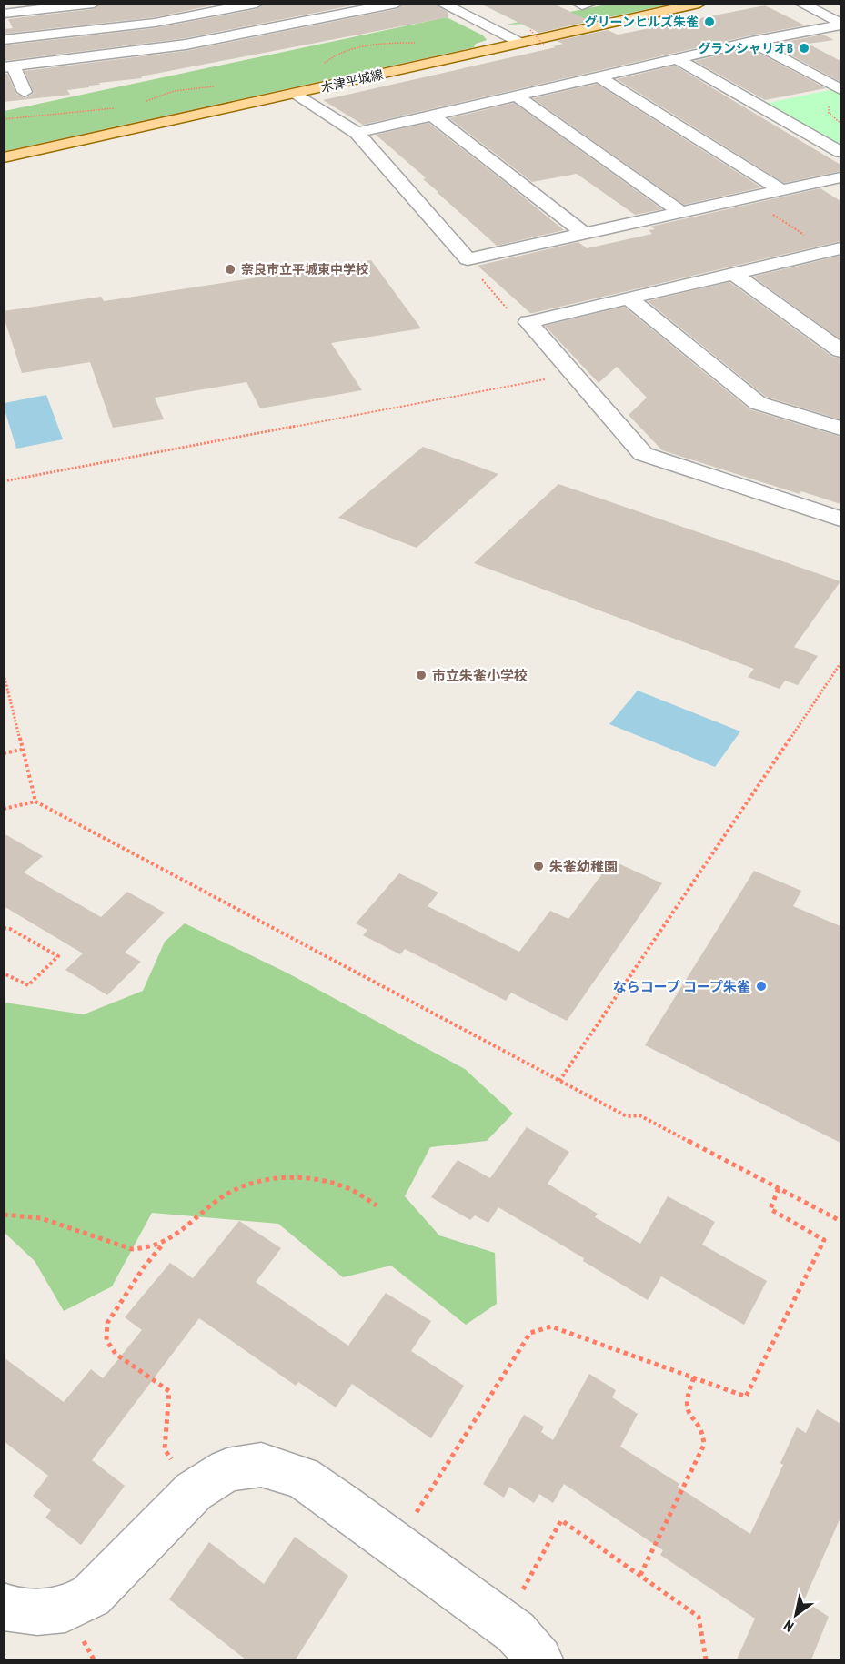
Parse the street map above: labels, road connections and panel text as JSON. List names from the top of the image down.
{
  "streets": {
    "main road": ["木津平城線"]
  },
  "places": [
    "グリーンヒルズ朱雀",
    "グランシャリオB",
    "奈良市立平城東中学校",
    "市立朱雀小学校",
    "朱雀幼稚園",
    "ならコープ コープ朱雀"
  ],
  "north": "bottom left"
}
